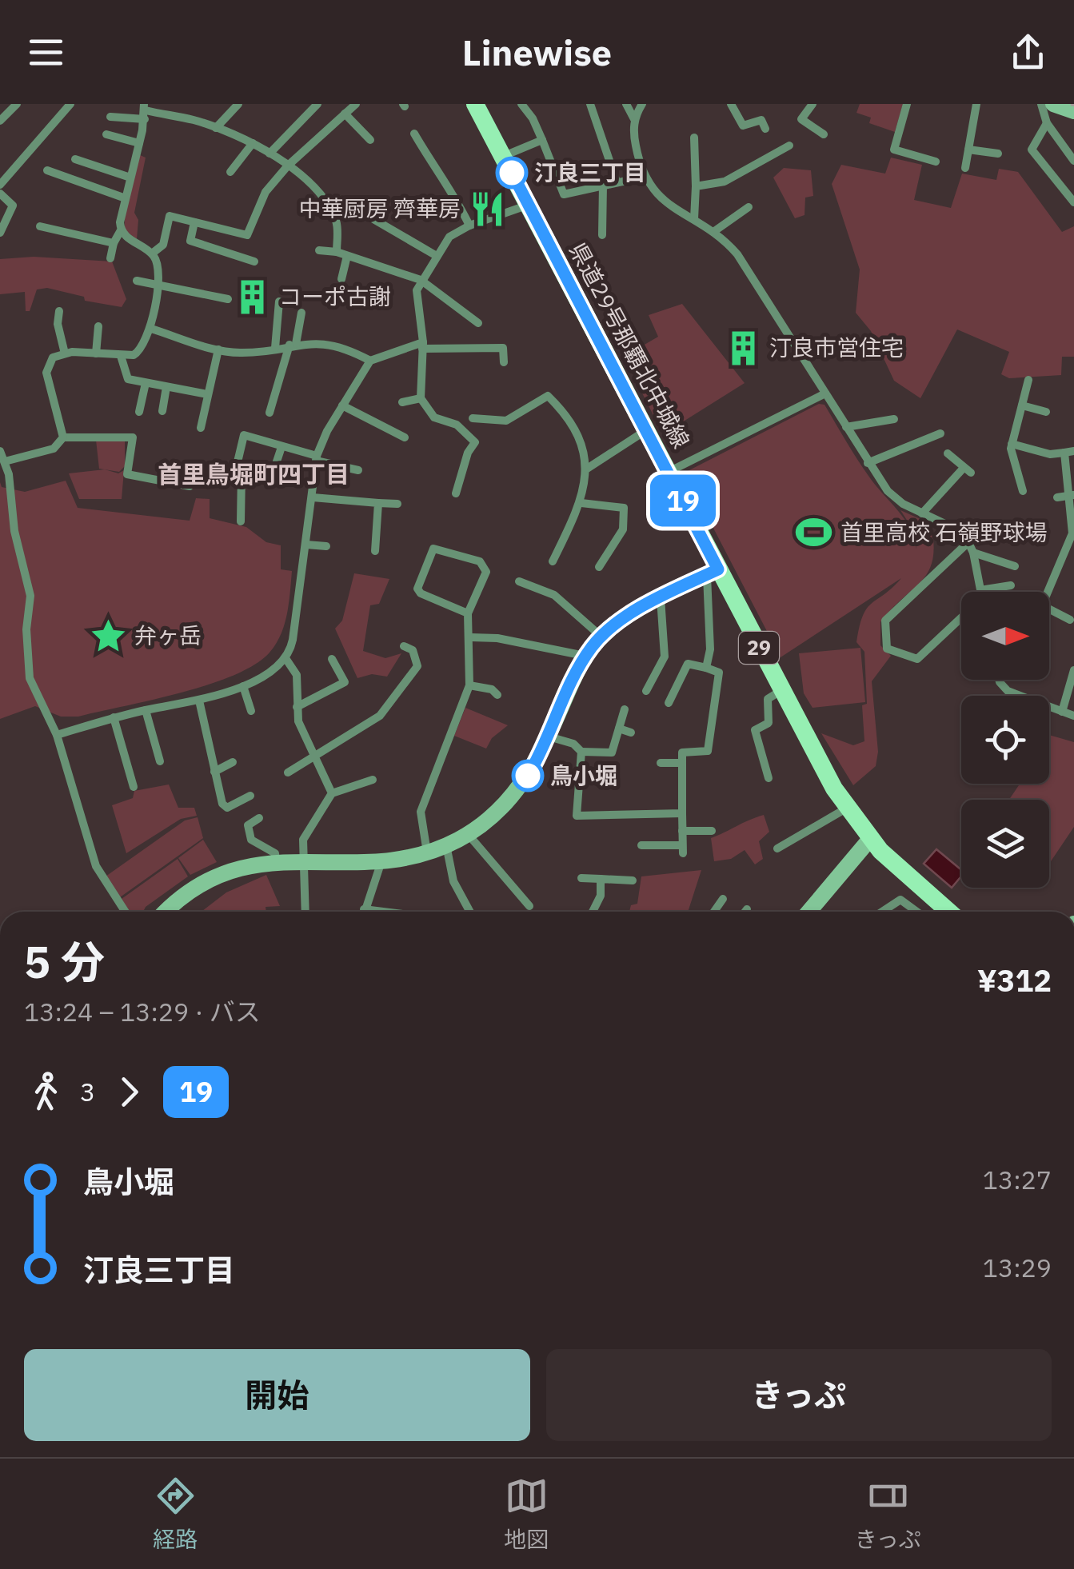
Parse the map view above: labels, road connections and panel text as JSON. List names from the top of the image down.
{
  "streets": {
    "main road": ["県道29号那覇北中城線", "29"]
  },
  "districts": ["首里鳥堀町四丁目"],
  "places": {
    "other": ["汀良三丁目", "鳥小堀"],
    "restaurant": ["中華厨房 齊華房"],
    "building": ["コーポ古謝", "汀良市営住宅"],
    "sports": ["首里高校 石嶺野球場"],
    "place": ["弁ヶ岳"]
  },
  "lines": ["bus line 19"],
  "north": "right",
  "page": {
    "header": "Linewise",
    "on_map": "19",
    "heading": ["5 分", "13:24 – 13:29 · バス", "¥312"],
    "legs": ["3", "19"],
    "list": [
      {
        "name": "鳥小堀",
        "value": "13:27"
      },
      {
        "name": "汀良三丁目",
        "value": "13:29"
      }
    ],
    "buttons": ["開始", "きっぷ"],
    "tabs": ["経路", "地図", "きっぷ"]
  }
}
